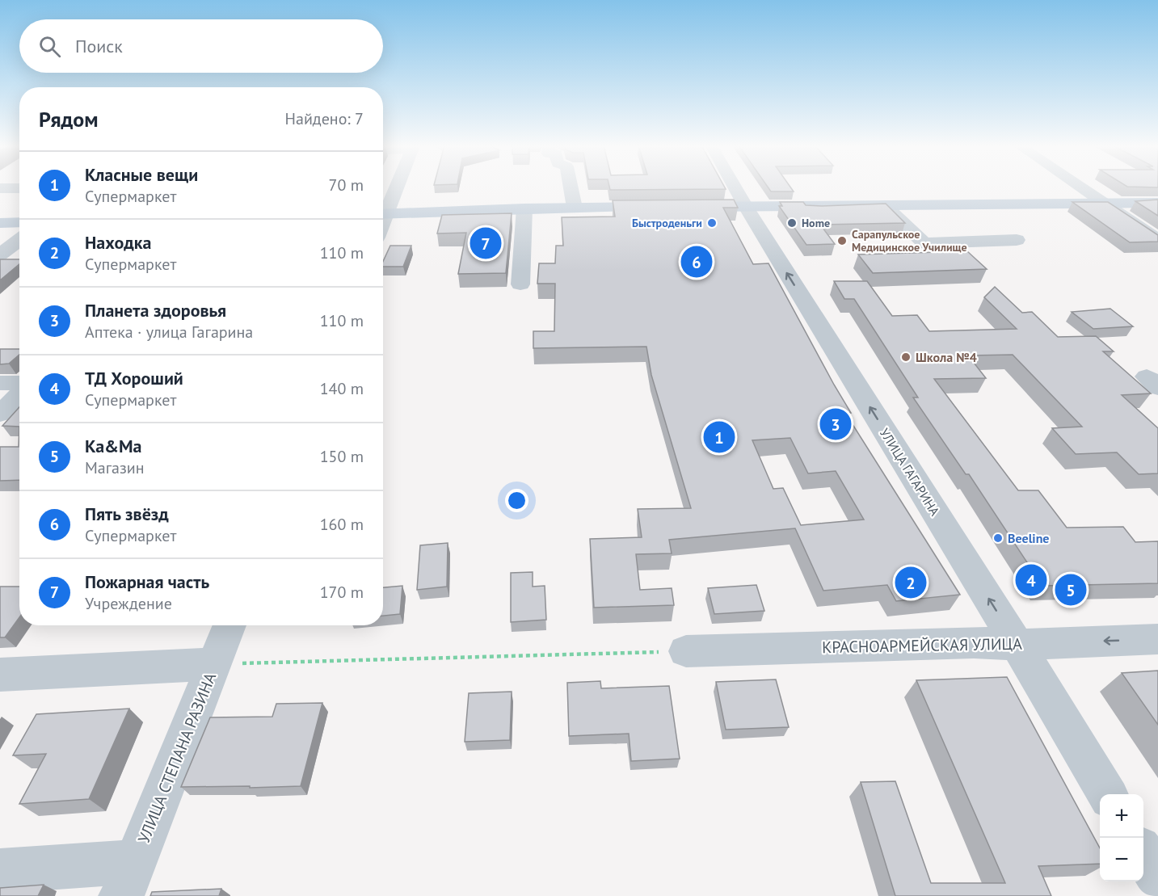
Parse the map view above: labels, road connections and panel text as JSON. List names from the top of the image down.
{
  "streets": {
    "street": ["УЛИЦА ГАГАРИНА", "КРАСНОАРМЕЙСКАЯ УЛИЦА", "УЛИЦА СТЕПАНА РАЗИНА"]
  },
  "crossings": [
    ["УЛИЦА ГАГАРИНА", "КРАСНОАРМЕЙСКАЯ УЛИЦА"]
  ],
  "one_way": ["УЛИЦА ГАГАРИНА"],
  "places": [
    "Быстроденьги",
    "Home",
    "Сарапульское Медицинское Училище",
    "Школа №4",
    "Beeline"
  ],
  "page": {
    "search": "Поиск",
    "heading": ["Рядом", "Найдено: 7"],
    "list": [
      {
        "mark": "1",
        "name": "Класные вещи",
        "note": "Супермаркет",
        "value": "70 m"
      },
      {
        "mark": "2",
        "name": "Находка",
        "note": "Супермаркет",
        "value": "110 m"
      },
      {
        "mark": "3",
        "name": "Планета здоровья",
        "note": "Аптека · улица Гагарина",
        "value": "110 m"
      },
      {
        "mark": "4",
        "name": "ТД Хороший",
        "note": "Супермаркет",
        "value": "140 m"
      },
      {
        "mark": "5",
        "name": "Ka&Ma",
        "note": "Магазин",
        "value": "150 m"
      },
      {
        "mark": "6",
        "name": "Пять звёзд",
        "note": "Супермаркет",
        "value": "160 m"
      },
      {
        "mark": "7",
        "name": "Пожарная часть",
        "note": "Учреждение",
        "value": "170 m"
      }
    ],
    "pins": [
      "7",
      "6",
      "3",
      "1",
      "4",
      "2",
      "5"
    ],
    "map_buttons": ["+", "−"]
  }
}
